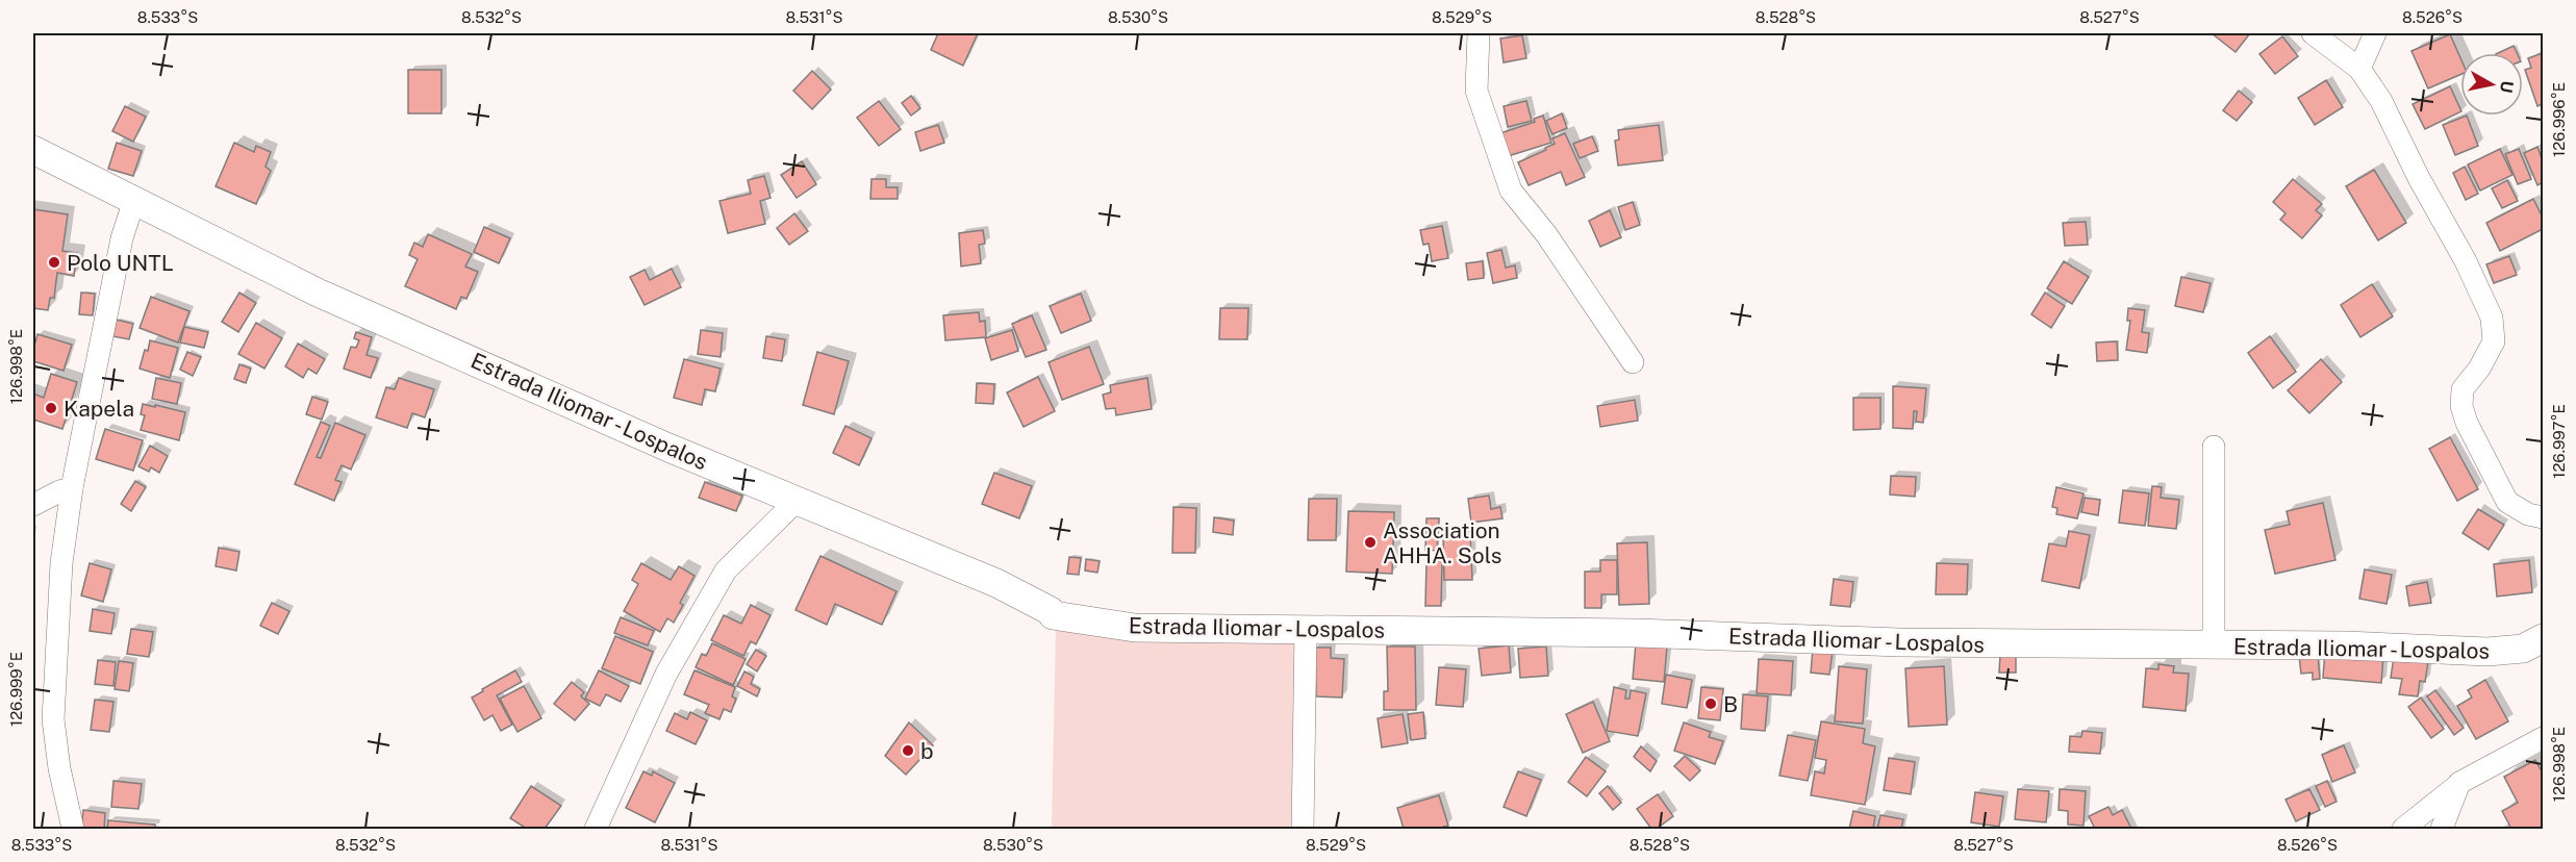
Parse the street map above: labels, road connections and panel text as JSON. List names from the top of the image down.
{
  "streets": {
    "street": ["Estrada Iliomar - Lospalos"]
  },
  "places": [
    "Polo UNTL",
    "Kapela",
    "Association AHHA. Sols",
    "B",
    "b"
  ],
  "north": "right",
  "coordinates": [
    "8.533°S",
    "8.532°S",
    "8.531°S",
    "8.530°S",
    "8.529°S",
    "8.528°S",
    "8.527°S",
    "8.526°S",
    "126.996°E",
    "126.998°E",
    "126.997°E",
    "126.999°E"
  ]
}
